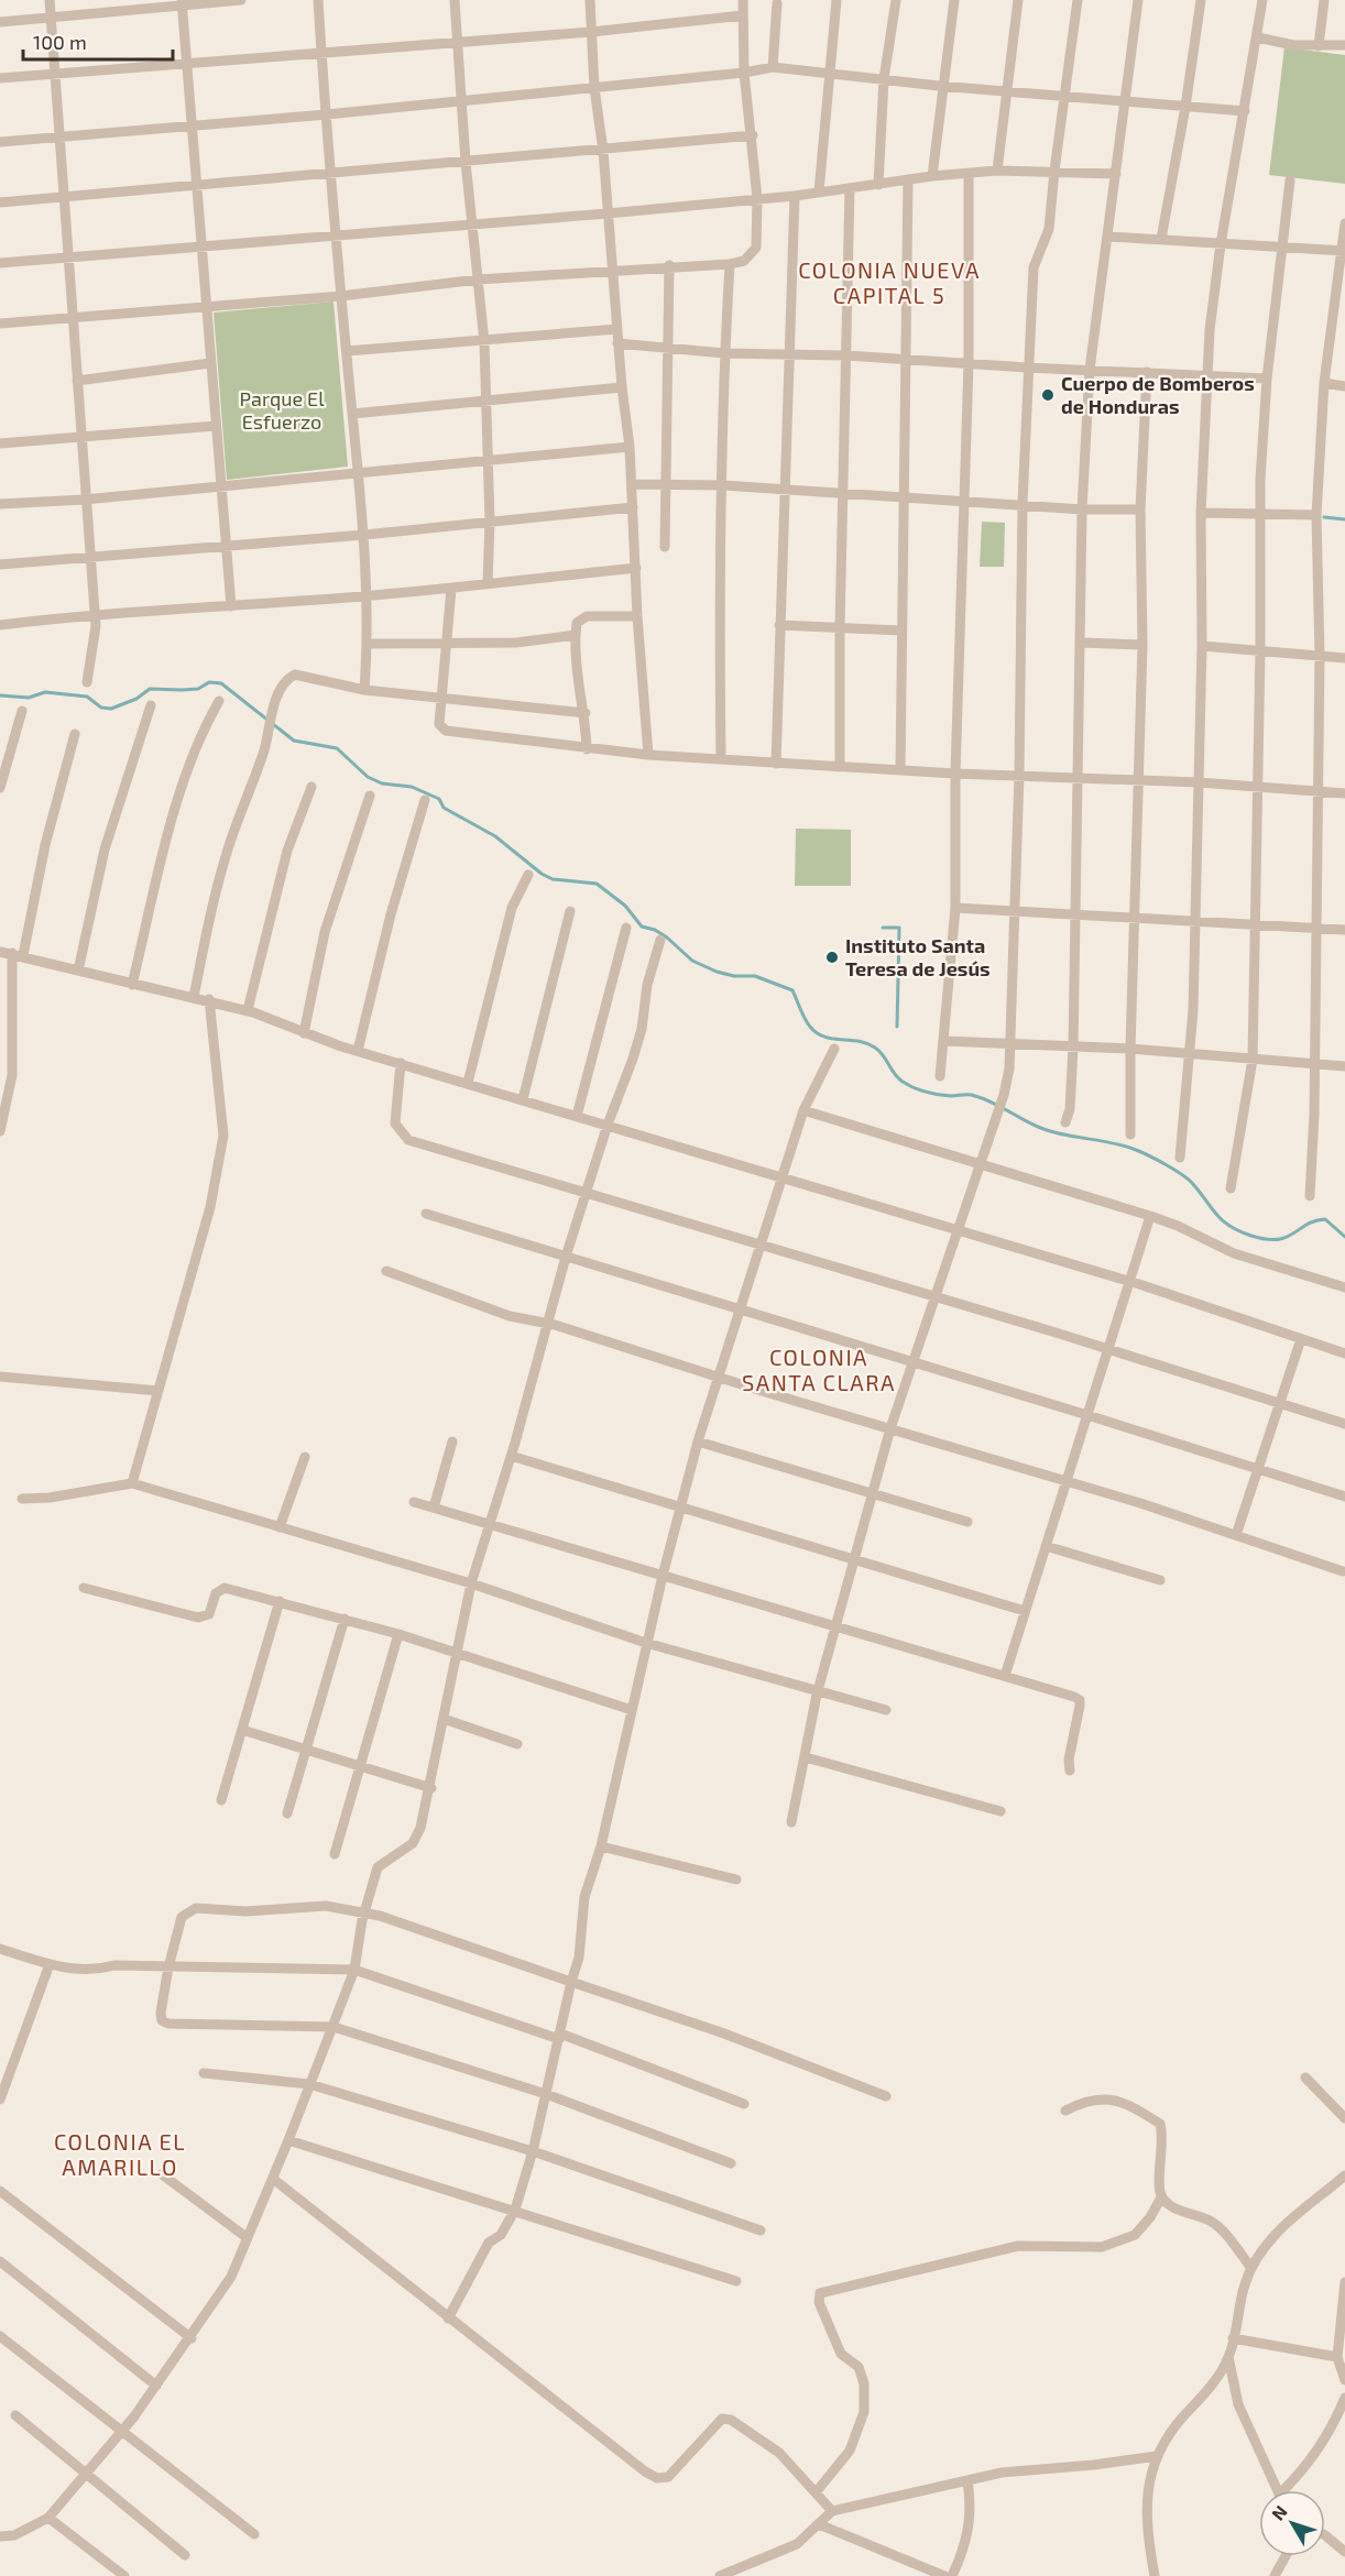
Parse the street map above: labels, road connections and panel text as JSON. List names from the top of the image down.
{
  "districts": ["COLONIA NUEVA CAPITAL 5", "COLONIA SANTA CLARA", "COLONIA EL AMARILLO"],
  "parks": ["Parque El Esfuerzo"],
  "places": ["Cuerpo de Bomberos de Honduras", "Instituto Santa Teresa de Jesús"],
  "scale_bar": "100 m",
  "north": "top left"
}
